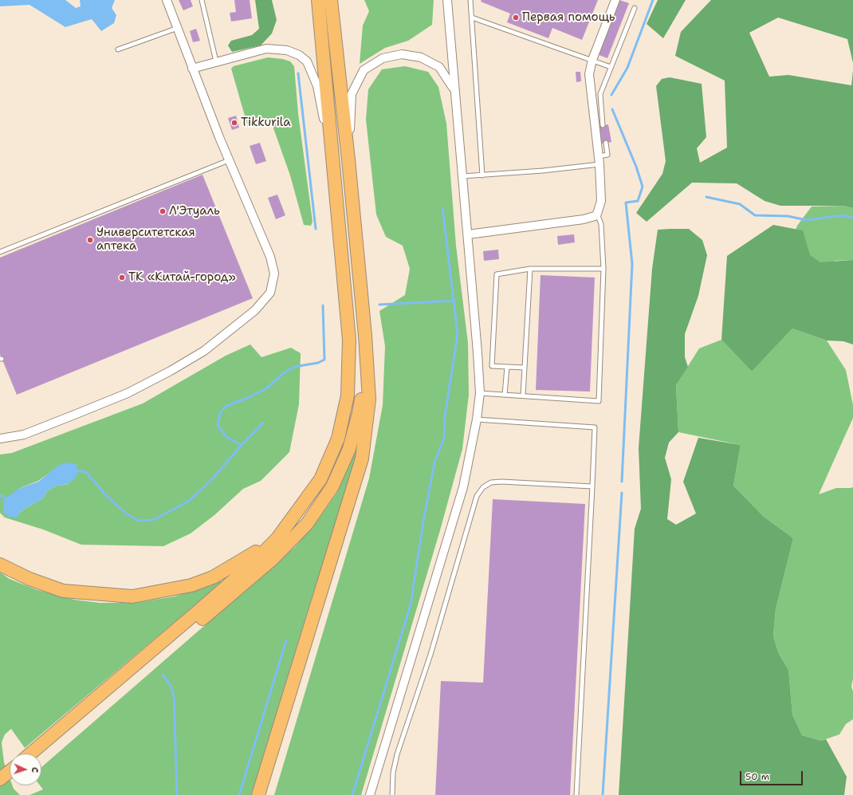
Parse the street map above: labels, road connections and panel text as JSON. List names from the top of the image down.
{
  "places": [
    "Первая помощь",
    "Tikkurila",
    "Л'Этуаль",
    "Университетская аптека",
    "ТК «Китай-город»"
  ],
  "scale_bar": "50 m",
  "north": "right"
}
